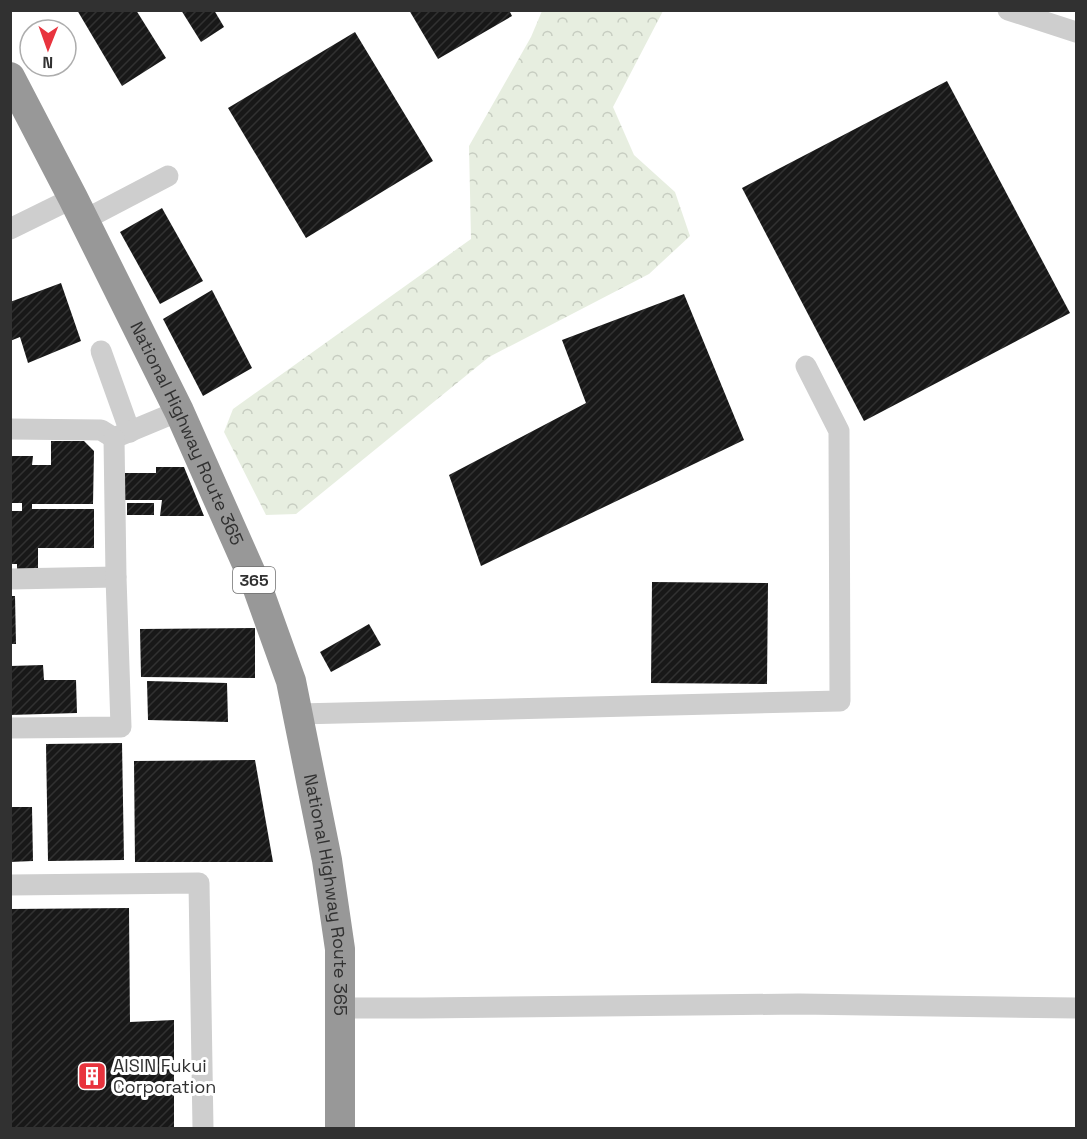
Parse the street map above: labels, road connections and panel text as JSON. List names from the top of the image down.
{
  "streets": {
    "highway": ["National Highway Route 365", "365"]
  },
  "places": {
    "building": ["AISIN Fukui Corporation"]
  },
  "north": "bottom"
}
